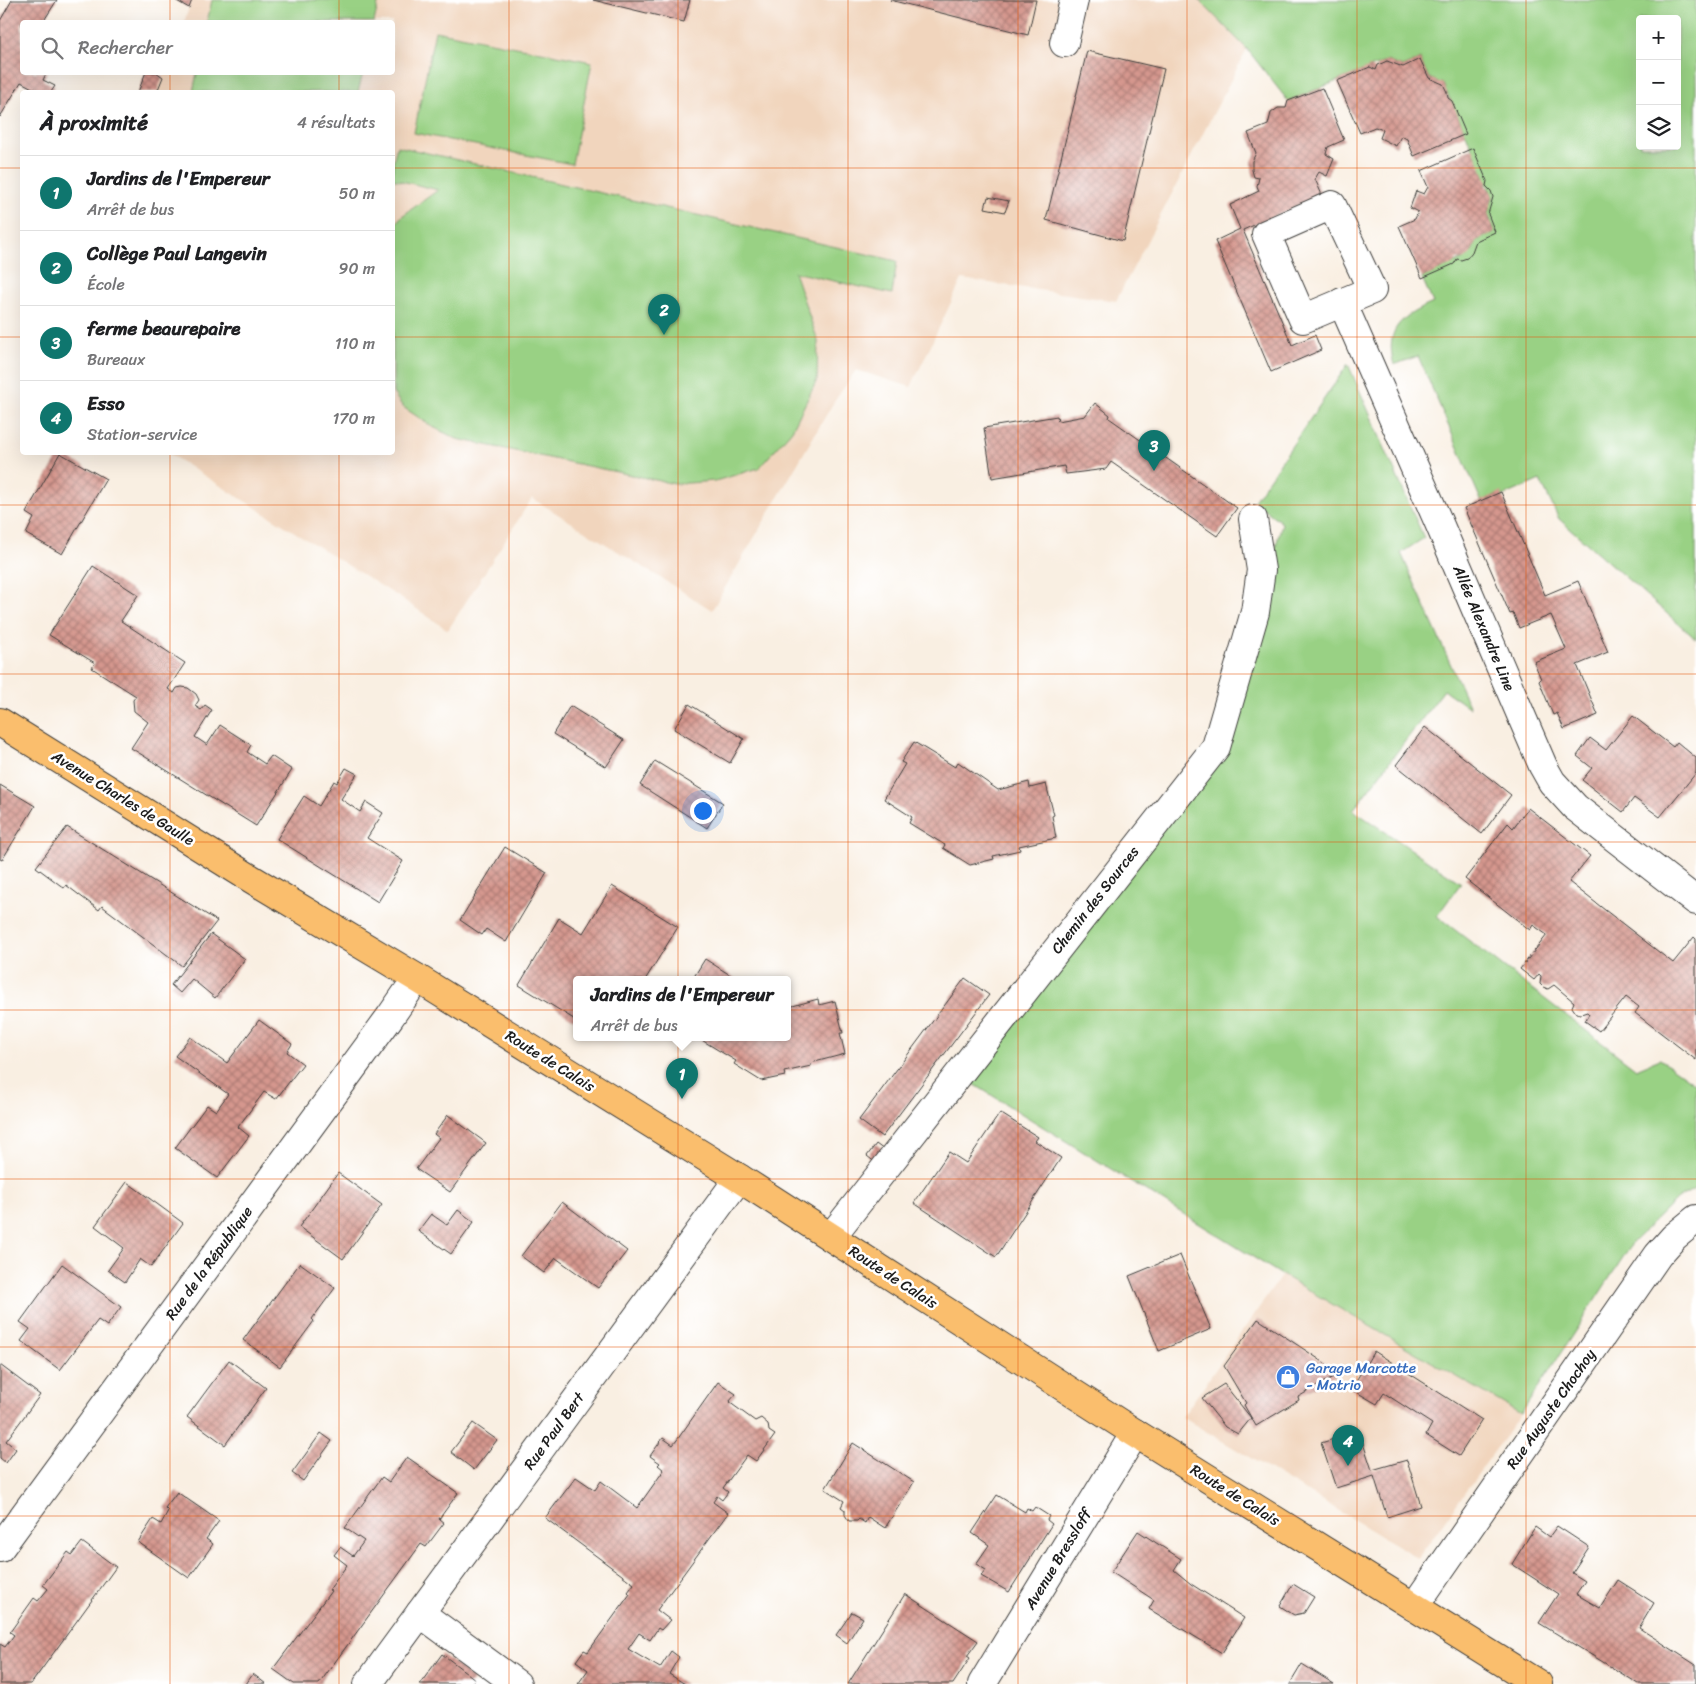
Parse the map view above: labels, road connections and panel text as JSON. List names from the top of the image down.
{
  "streets": {
    "main road": ["Avenue Charles de Gaulle", "Route de Calais"],
    "street": [
      "Allée Alexandre Line",
      "Chemin des Sources",
      "Rue de la République",
      "Rue Auguste Chochoy",
      "Rue Paul Bert",
      "Avenue Bressloff"
    ]
  },
  "crossings": [
    ["Avenue Charles de Gaulle", "Route de Calais"],
    ["Chemin des Sources", "Route de Calais"],
    ["Route de Calais", "Rue de la République"],
    ["Route de Calais", "Rue Auguste Chochoy"],
    ["Route de Calais", "Rue Paul Bert"],
    ["Route de Calais", "Avenue Bressloff"]
  ],
  "places": {
    "shop": ["Garage Marcotte - Motrio"]
  },
  "page": {
    "map_buttons": ["+", "−"],
    "search": "Rechercher",
    "heading": ["À proximité", "4 résultats"],
    "list": [
      {
        "mark": "1",
        "name": "Jardins de l'Empereur",
        "note": "Arrêt de bus",
        "value": "50 m"
      },
      {
        "mark": "2",
        "name": "Collège Paul Langevin",
        "note": "École",
        "value": "90 m"
      },
      {
        "mark": "3",
        "name": "ferme beaurepaire",
        "note": "Bureaux",
        "value": "110 m"
      },
      {
        "mark": "4",
        "name": "Esso",
        "note": "Station-service",
        "value": "170 m"
      }
    ],
    "pins": [
      "2",
      "3",
      "1",
      "4"
    ],
    "popup": ["Jardins de l'Empereur", "Arrêt de bus"]
  }
}
